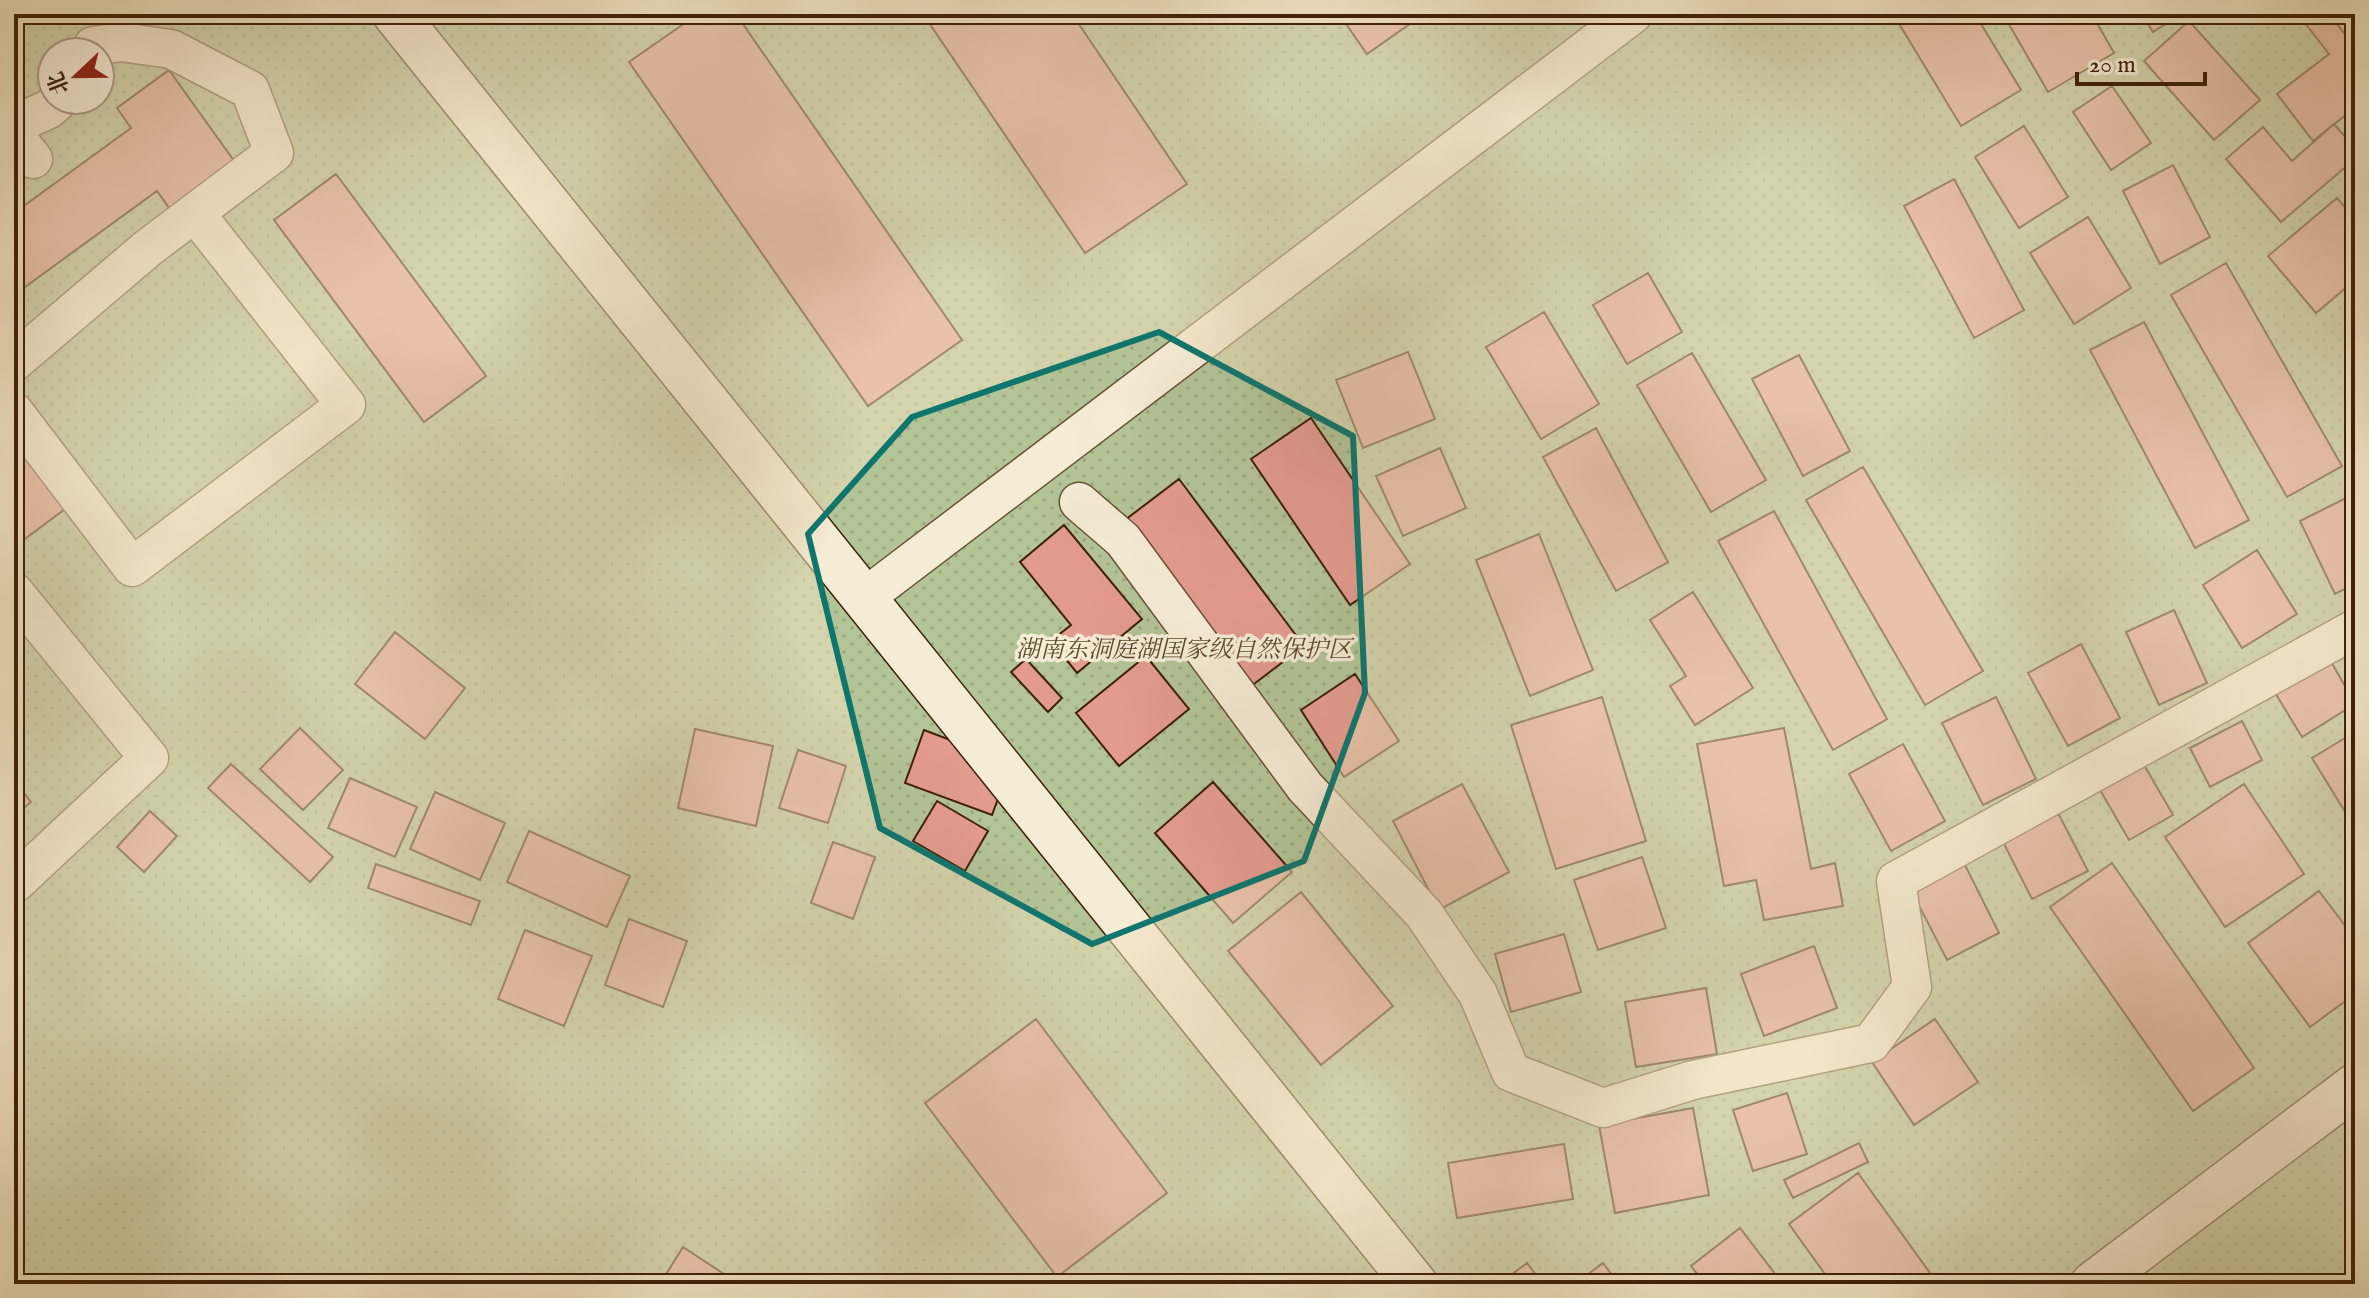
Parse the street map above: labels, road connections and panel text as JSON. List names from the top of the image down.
{
  "parks": ["湖南东洞庭湖国家级自然保护区"],
  "scale_bar": "20 m",
  "north": "left"
}
